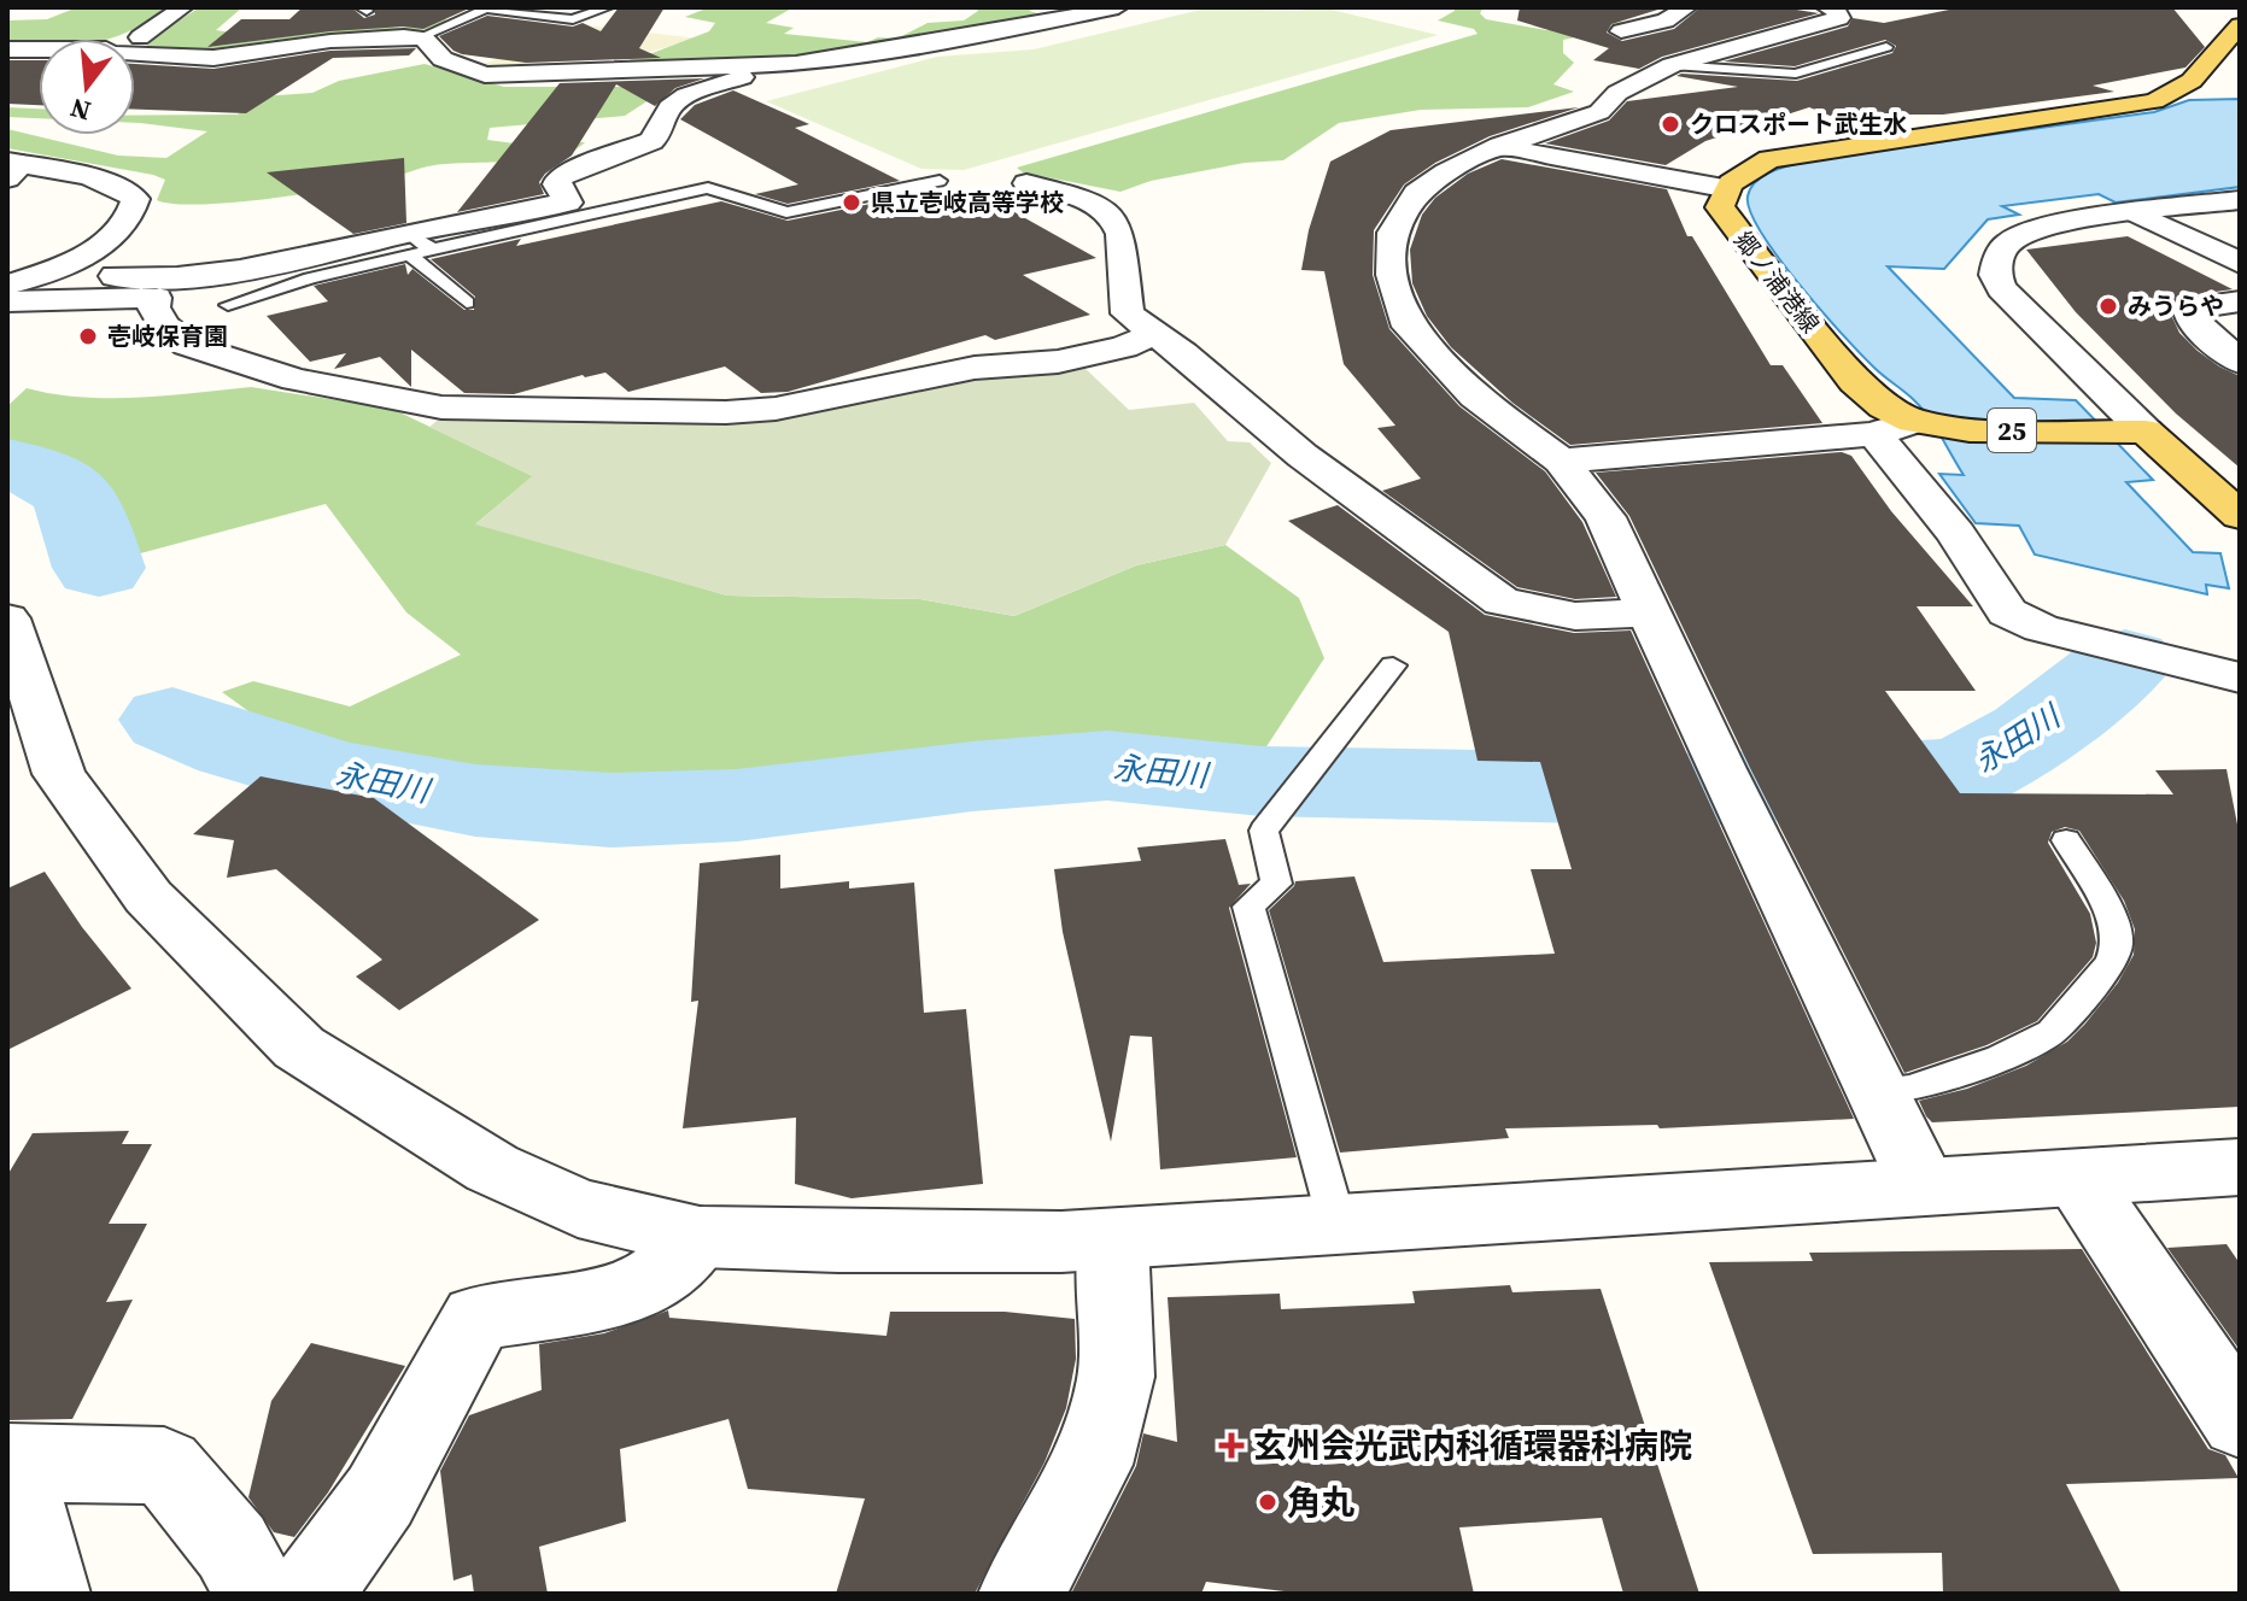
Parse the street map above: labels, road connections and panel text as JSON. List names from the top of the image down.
{
  "streets": {
    "main road": ["郷ノ浦港線", "25"]
  },
  "water": ["永田川"],
  "places": {
    "other": [
      "クロスポート武生水",
      "県立壱岐高等学校",
      "みうらや",
      "壱岐保育園",
      "角丸"
    ],
    "health": ["玄州会光武内科循環器科病院"]
  },
  "north": "bottom"
}
